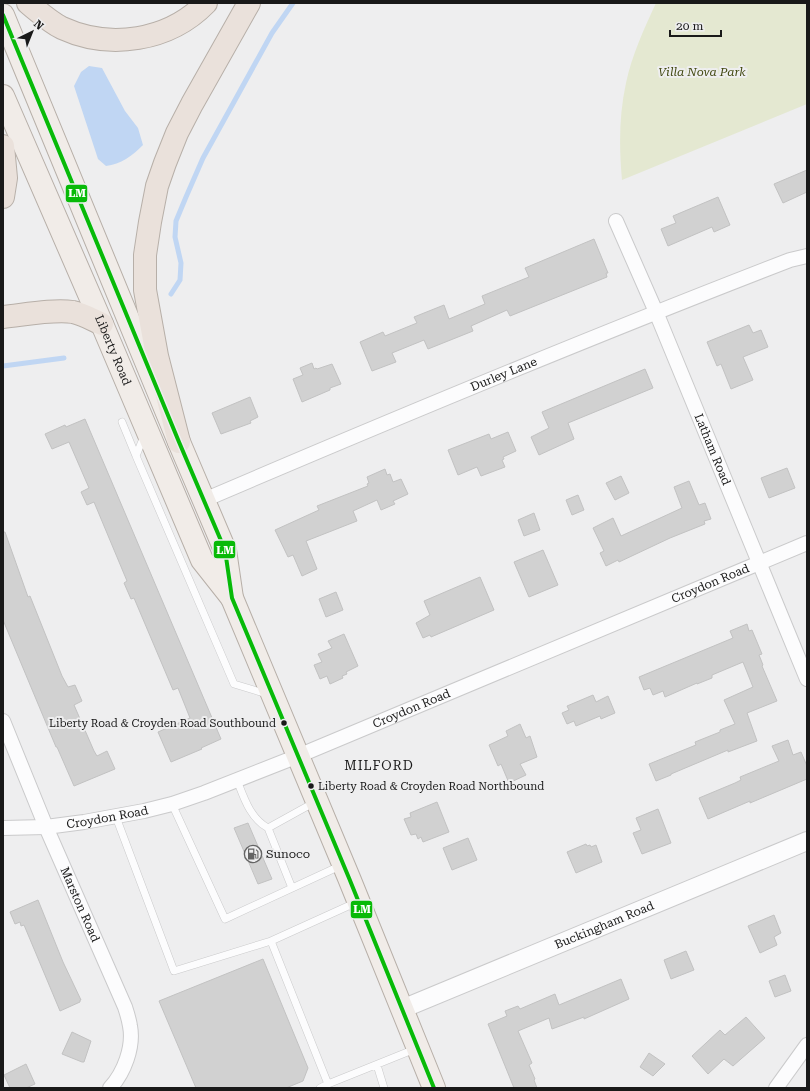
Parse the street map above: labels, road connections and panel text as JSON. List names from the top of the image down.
{
  "streets": {
    "main road": ["Liberty Road"],
    "street": [
      "Durley Lane",
      "Latham Road",
      "Croydon Road",
      "Marston Road",
      "Buckingham Road"
    ]
  },
  "crossings": [
    ["Liberty Road", "Durley Lane"],
    ["Liberty Road", "Croydon Road"],
    ["Liberty Road", "Buckingham Road"],
    ["Durley Lane", "Latham Road"],
    ["Latham Road", "Croydon Road"],
    ["Croydon Road", "Marston Road"]
  ],
  "districts": ["MILFORD"],
  "parks": ["Villa Nova Park"],
  "places": {
    "other": ["Liberty Road & Croyden Road Southbound", "Liberty Road & Croyden Road Northbound"],
    "fuel station": ["Sunoco"]
  },
  "lines": ["transit line LM"],
  "scale_bar": "20 m",
  "north": "top right"
}
